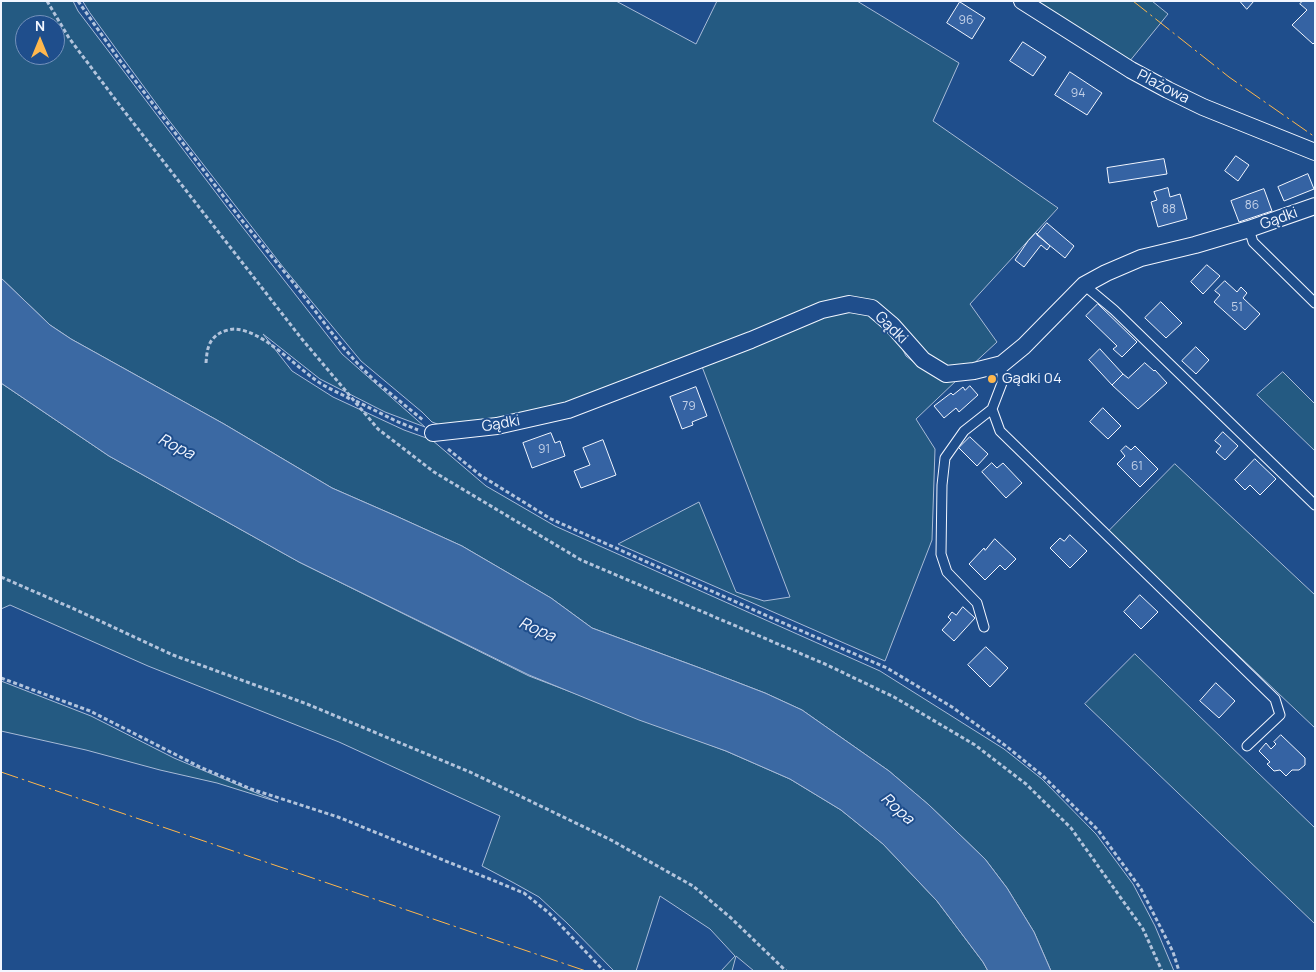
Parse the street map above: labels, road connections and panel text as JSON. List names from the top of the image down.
{
  "streets": {
    "street": ["Plażowa", "Gądki"]
  },
  "water": ["Ropa"],
  "places": ["Gądki 04"],
  "house_numbers": [
    "96",
    "94",
    "86",
    "88",
    "51",
    "79",
    "91",
    "61"
  ],
  "north": "top"
}
